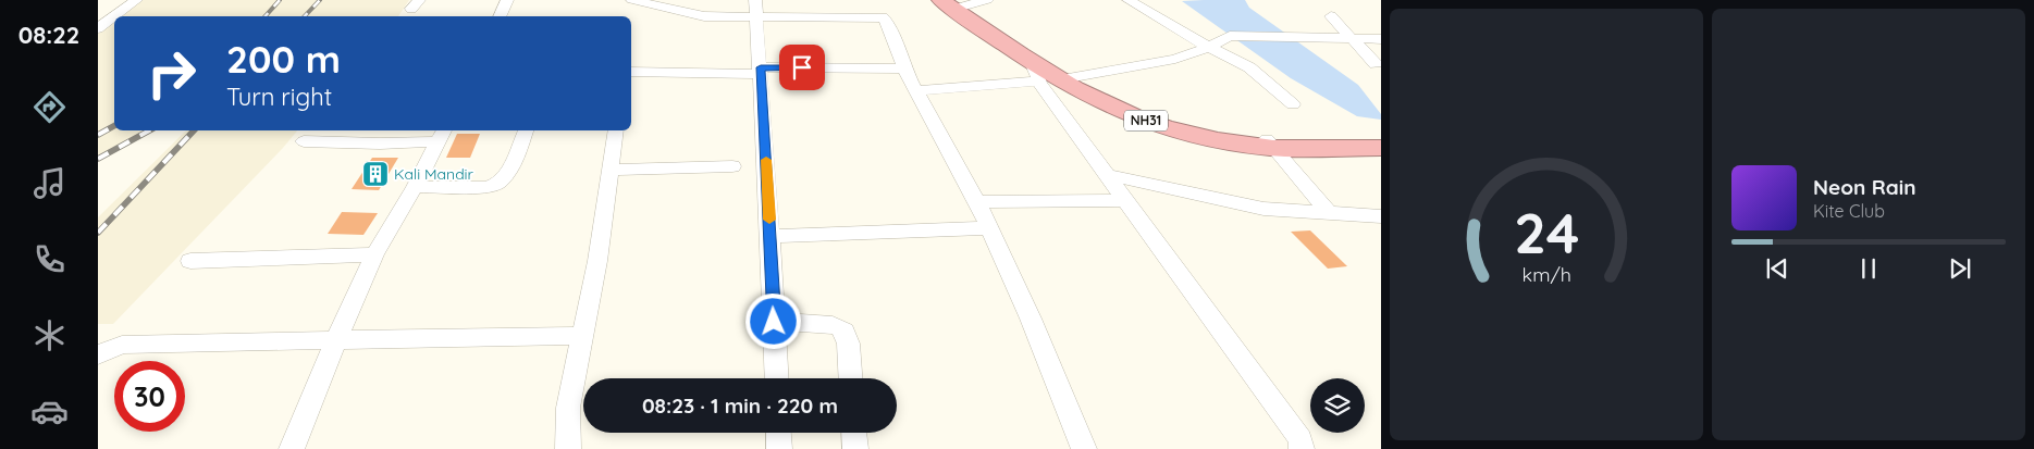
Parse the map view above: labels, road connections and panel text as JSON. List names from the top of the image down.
{
  "streets": {
    "highway": ["NH31"]
  },
  "places": {
    "building": ["Kali Mandir"]
  },
  "page": {
    "tabs": "08:22",
    "turn": ["200 m", "Turn right"],
    "song": ["Neon Rain", "Kite Club"],
    "limit": "30",
    "trip": "08:23 · 1 min · 220 m",
    "gauge": ["24", "km/h"]
  }
}
